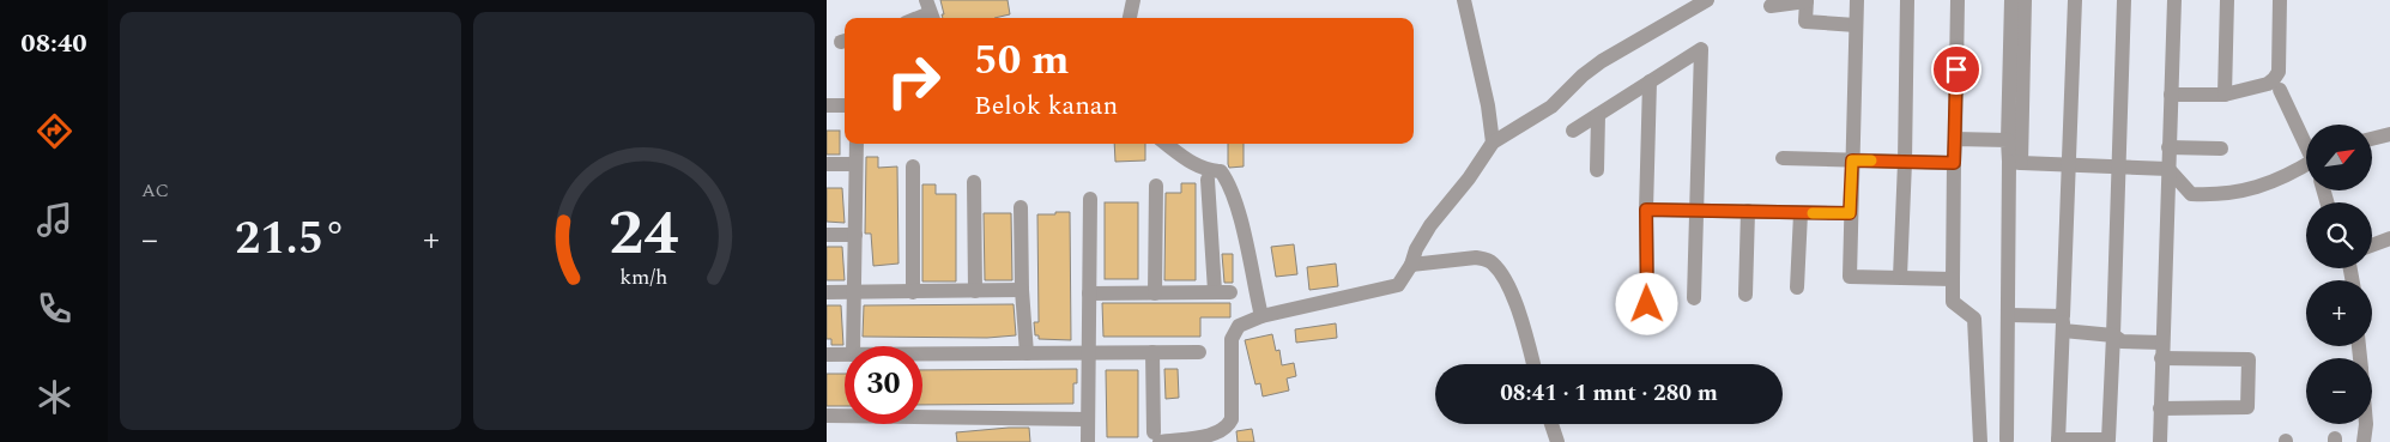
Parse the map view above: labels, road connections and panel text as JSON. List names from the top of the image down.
{
  "north": "top right",
  "page": {
    "tabs": "08:40",
    "tile": "AC",
    "turn": ["50 m", "Belok kanan"],
    "map_buttons": ["+", "−"],
    "heat": ["−", "21.5°", "+"],
    "limit": "30",
    "trip": "08:41 · 1 mnt · 280 m",
    "gauge": ["24", "km/h"]
  }
}
